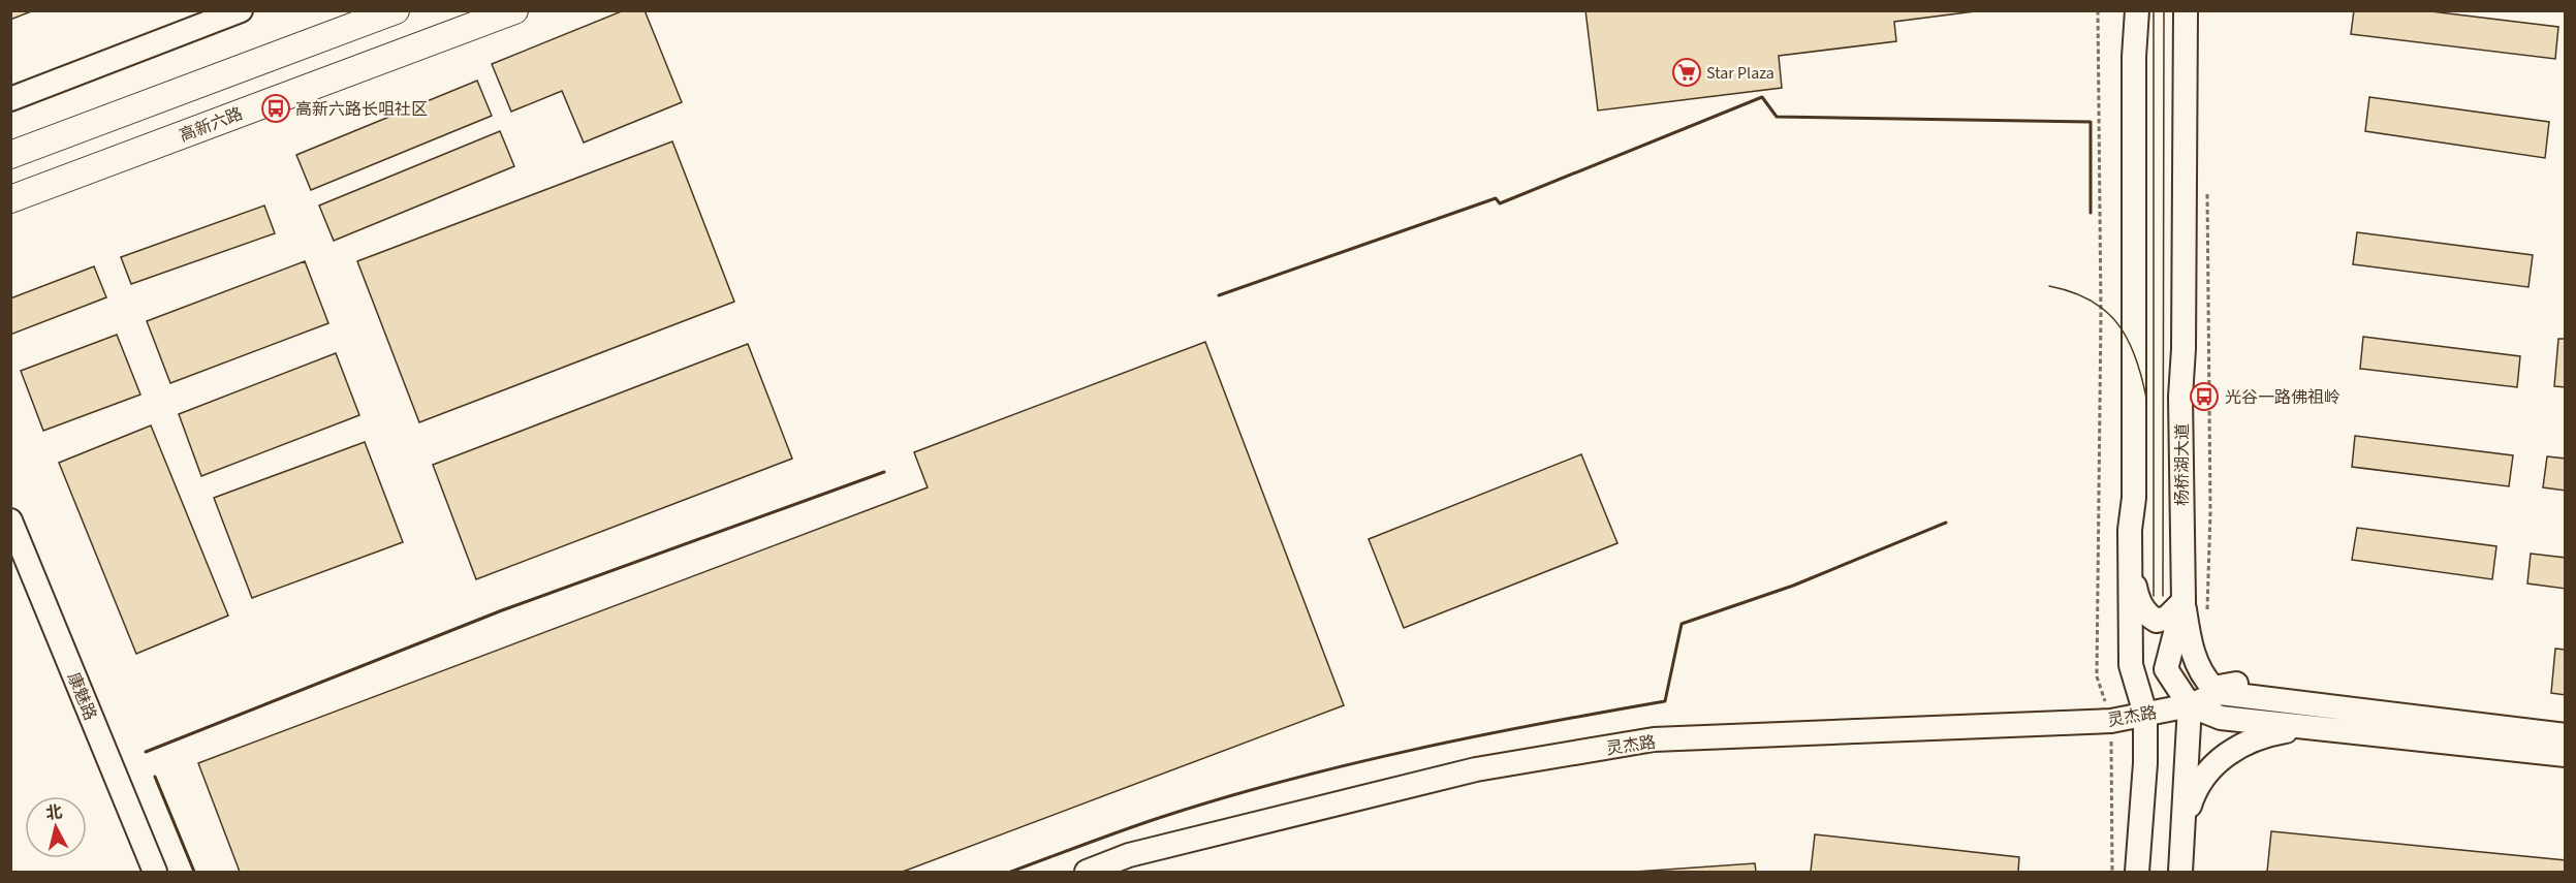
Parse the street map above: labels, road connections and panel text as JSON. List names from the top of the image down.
{
  "streets": {
    "main road": [
      "高新六路",
      "杨桥湖大道",
      "康魅路",
      "灵杰路"
    ]
  },
  "crossings": [
    ["杨桥湖大道", "灵杰路"]
  ],
  "places": {
    "supermarket": ["Star Plaza"],
    "bus stop": ["高新六路长咀社区", "光谷一路佛祖岭"]
  },
  "north": "top"
}
